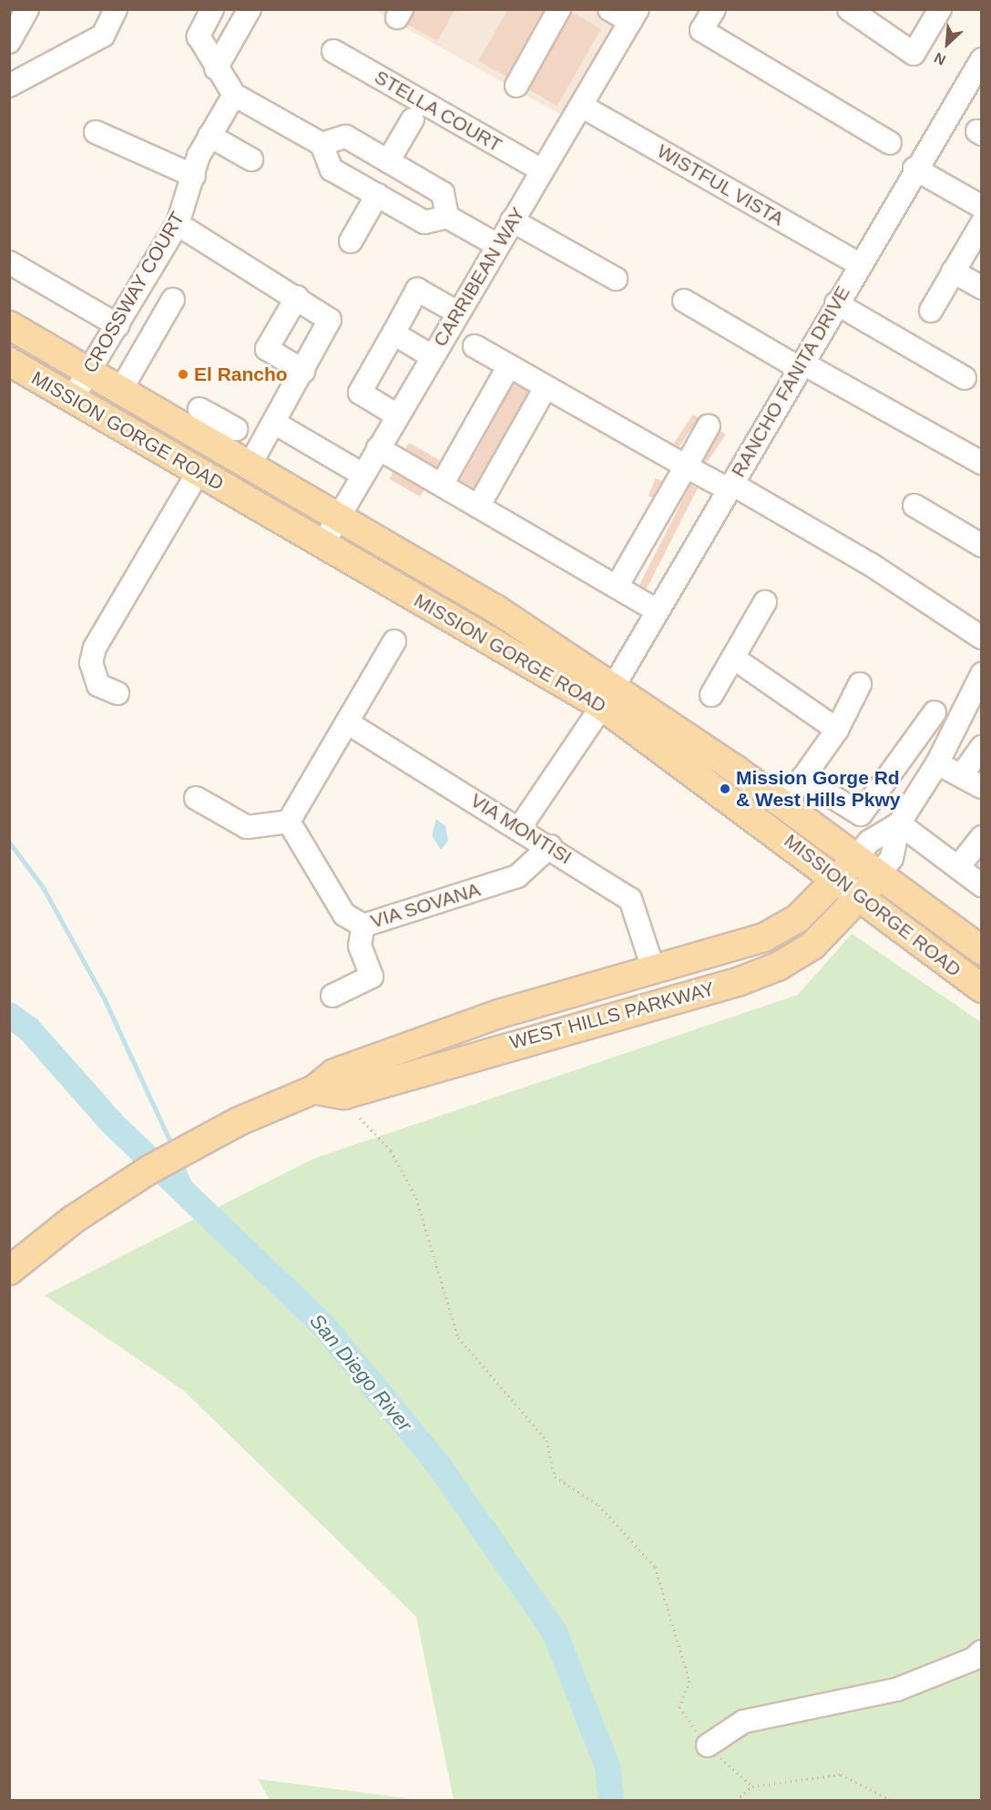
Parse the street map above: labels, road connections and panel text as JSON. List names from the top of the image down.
{
  "streets": {
    "main road": ["MISSION GORGE ROAD", "WEST HILLS PARKWAY"],
    "street": [
      "STELLA COURT",
      "WISTFUL VISTA",
      "CARRIBEAN WAY",
      "CROSSWAY COURT",
      "RANCHO FANITA DRIVE",
      "VIA MONTISI",
      "VIA SOVANA"
    ]
  },
  "crossings": [
    ["STELLA COURT", "CARRIBEAN WAY"],
    ["WISTFUL VISTA", "CARRIBEAN WAY"],
    ["WISTFUL VISTA", "RANCHO FANITA DRIVE"],
    ["CARRIBEAN WAY", "MISSION GORGE ROAD"],
    ["CROSSWAY COURT", "MISSION GORGE ROAD"],
    ["RANCHO FANITA DRIVE", "MISSION GORGE ROAD"],
    ["RANCHO FANITA DRIVE", "VIA MONTISI"],
    ["MISSION GORGE ROAD", "WEST HILLS PARKWAY"],
    ["VIA MONTISI", "VIA SOVANA"],
    ["VIA MONTISI", "WEST HILLS PARKWAY"]
  ],
  "water": ["San Diego River"],
  "places": ["El Rancho", "Mission Gorge Rd & West Hills Pkwy"],
  "north": "bottom left"
}
